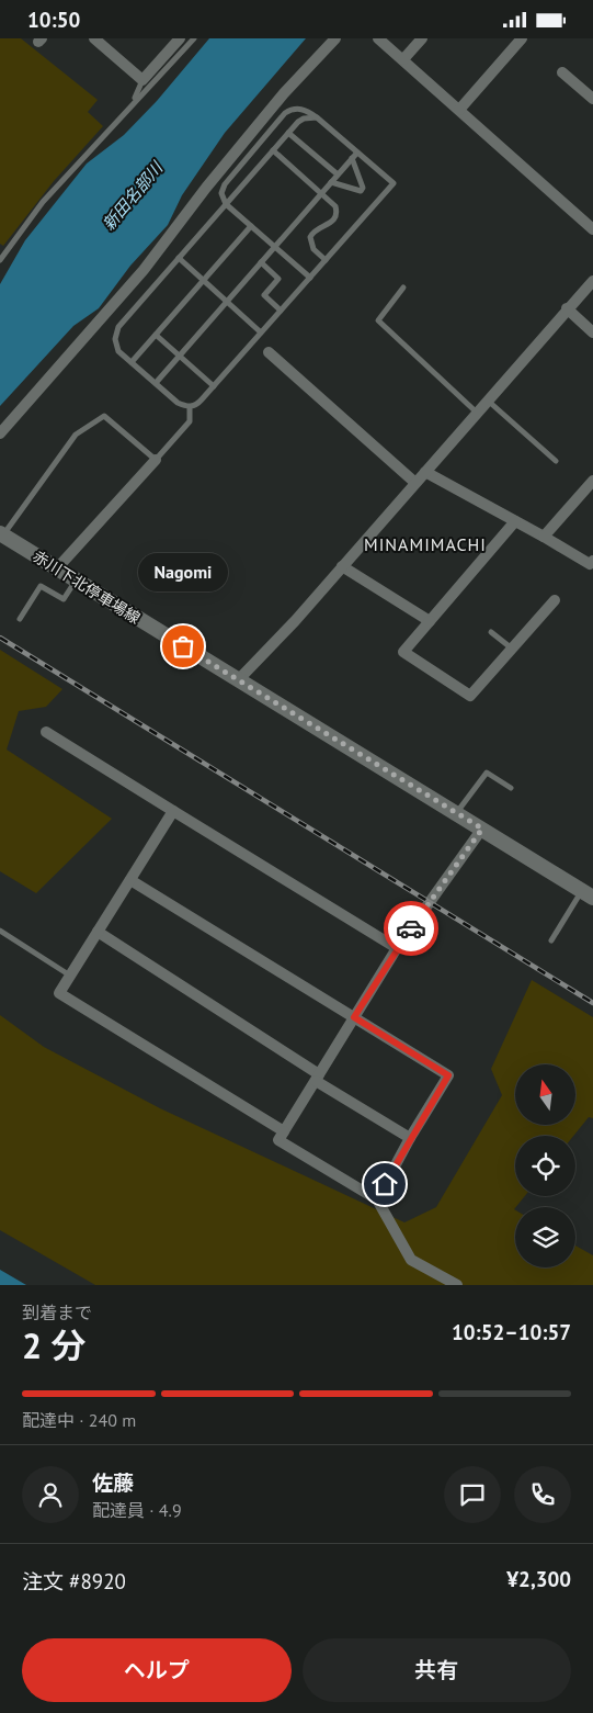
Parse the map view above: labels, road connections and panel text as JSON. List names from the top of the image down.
{
  "streets": {
    "main road": ["赤川下北停車場線"]
  },
  "districts": ["MINAMIMACHI"],
  "water": ["新田名部川"],
  "places": ["Nagomi"],
  "north": "top",
  "page": {
    "status": "10:50",
    "bubble": "Nagomi",
    "heading": ["2 分", "到着まで", "10:52–10:57"],
    "panel": [
      "佐藤",
      "配達員 · 4.9",
      "注文 #8920",
      "¥2,300"
    ],
    "bar": "配達中 · 240 m",
    "buttons": ["ヘルプ", "共有"]
  }
}
